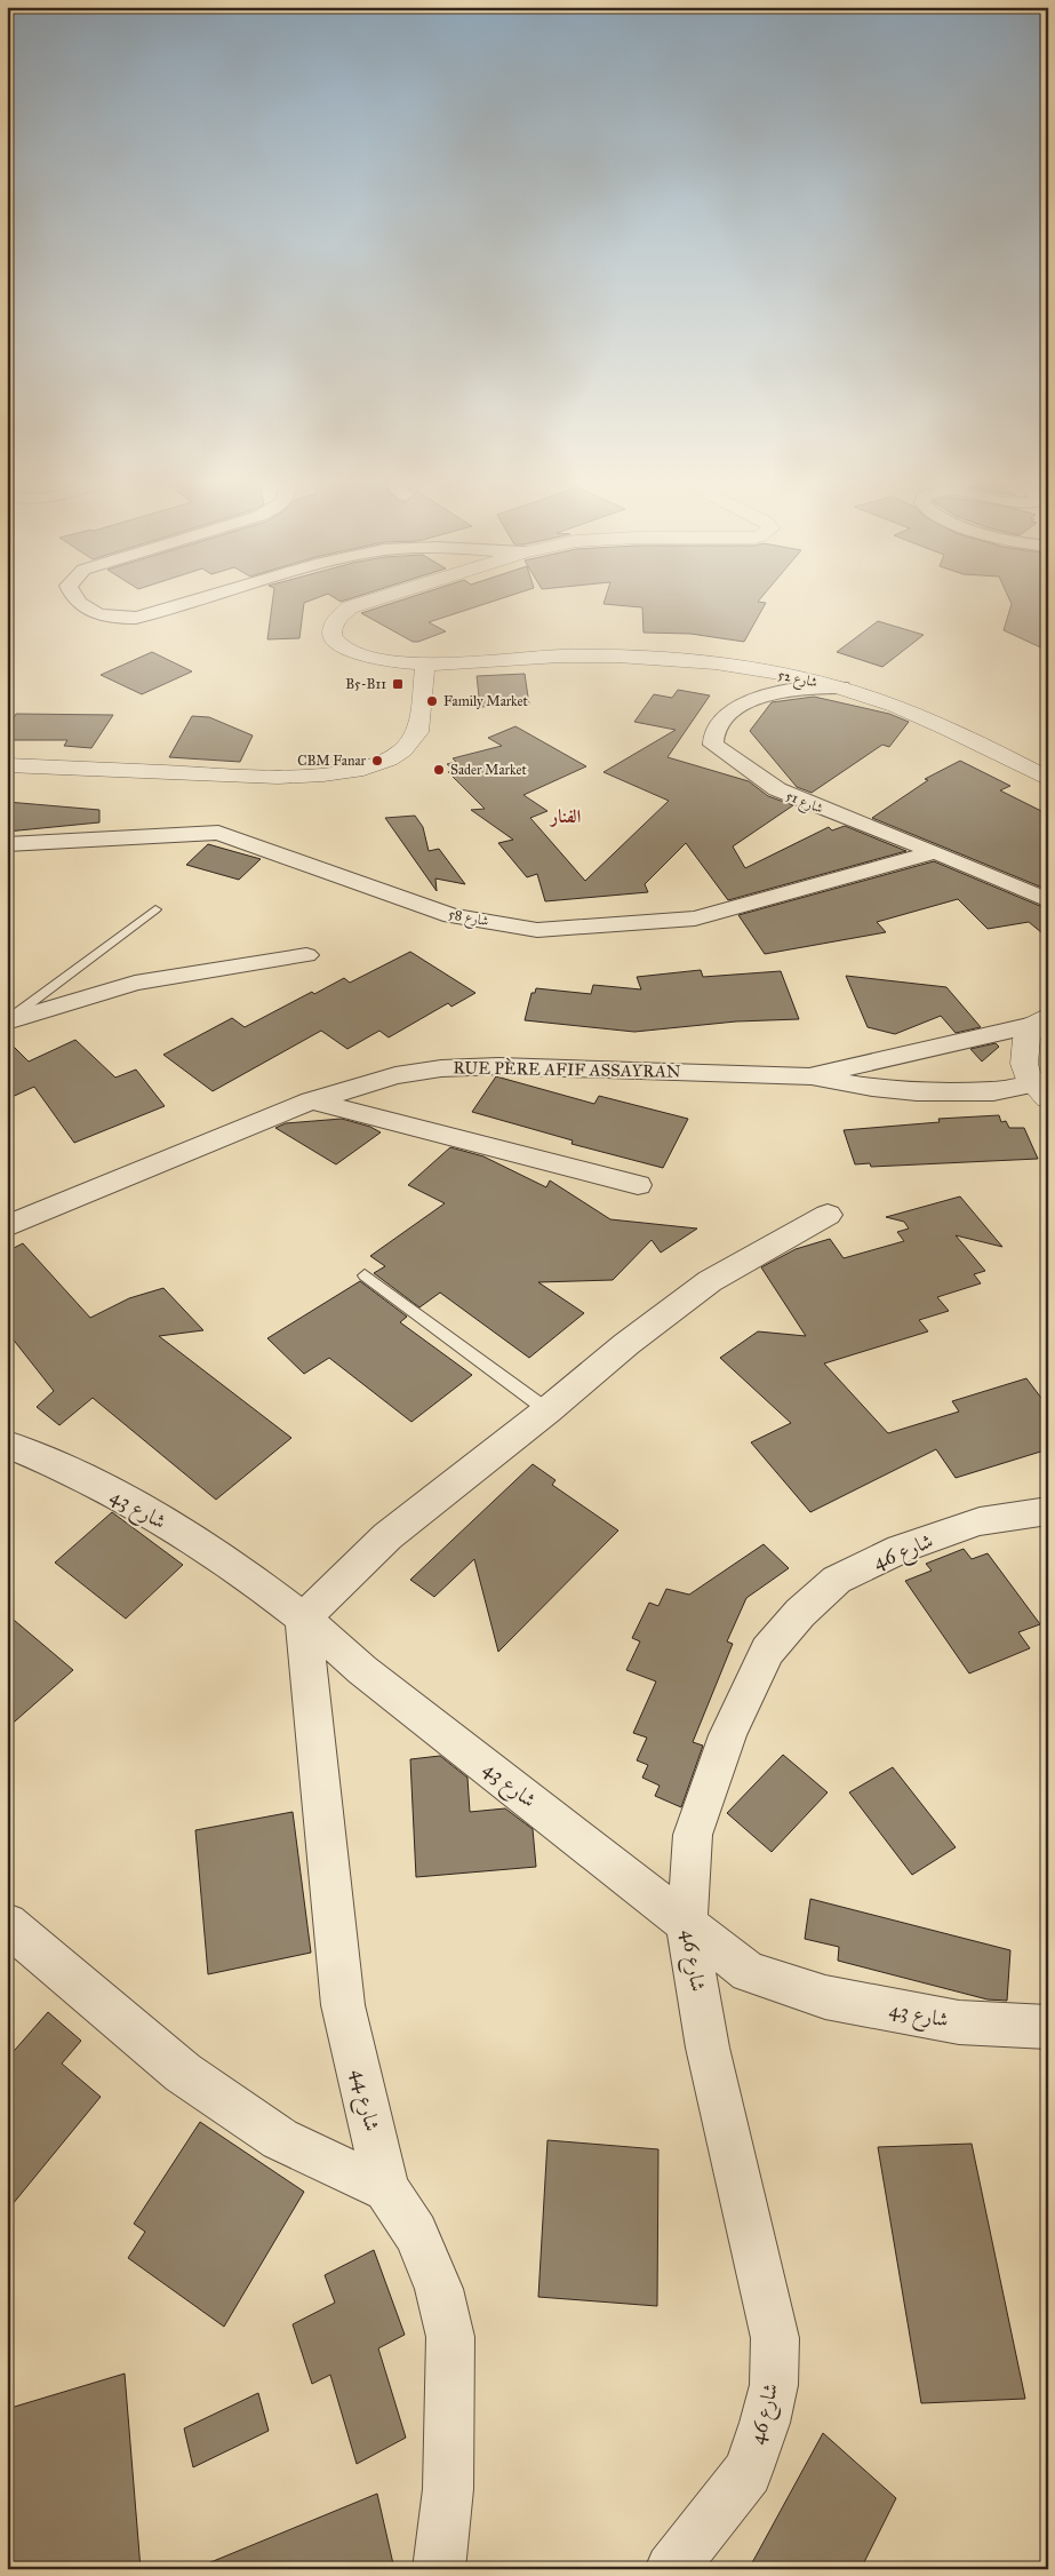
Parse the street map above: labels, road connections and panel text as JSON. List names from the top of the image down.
{
  "streets": {
    "street": [
      "شارع 52",
      "شارع 51",
      "شارع 58",
      "RUE PÈRE AFIF ASSAYRAN",
      "شارع 43",
      "شارع 46",
      "شارع 44"
    ]
  },
  "crossings": [
    ["شارع 52", "شارع 51"],
    ["شارع 51", "شارع 58"],
    ["شارع 43", "شارع 46"],
    ["شارع 43", "شارع 44"]
  ],
  "districts": ["الفنار"],
  "places": {
    "transit": ["B5-B11"],
    "other": ["Family Market", "CBM Fanar", "Sader Market"]
  }
}
